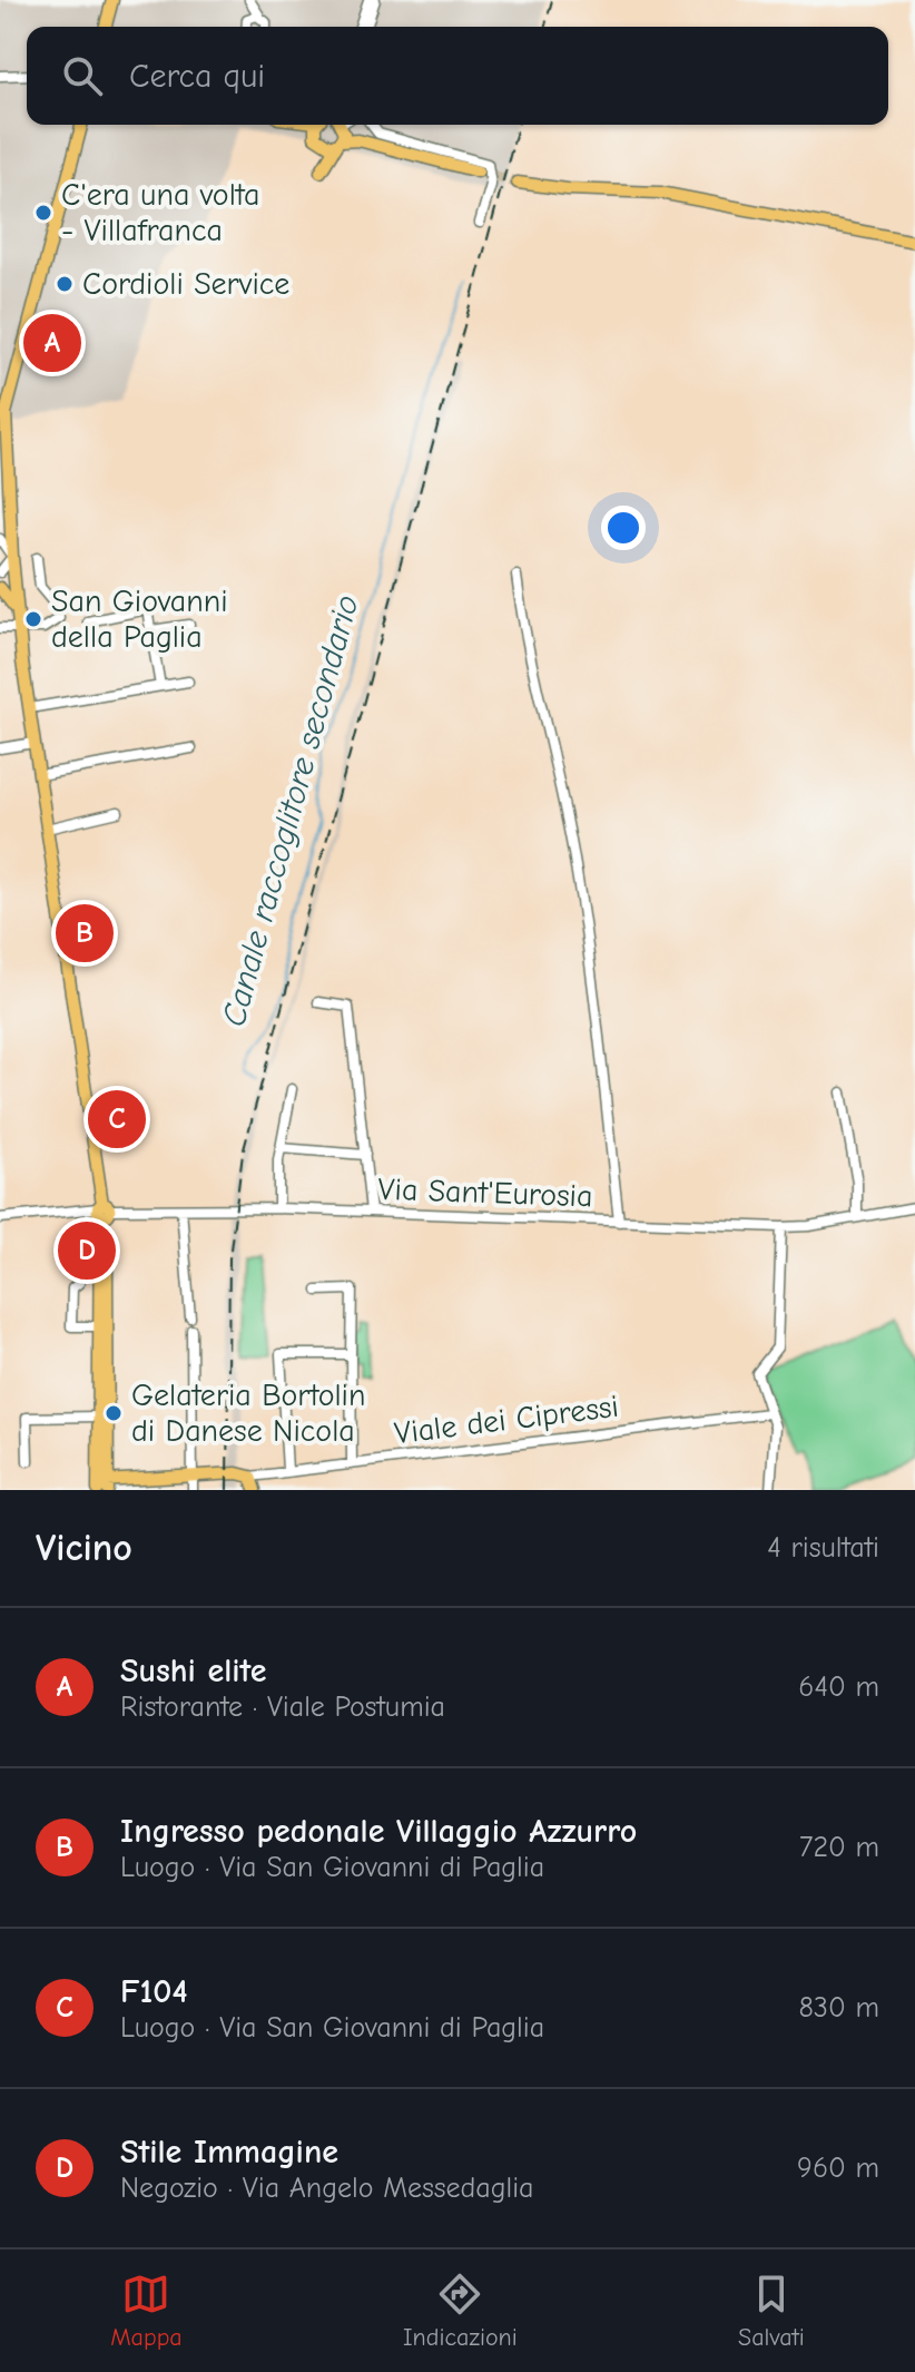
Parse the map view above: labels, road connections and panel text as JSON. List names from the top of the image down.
{
  "streets": {
    "street": ["Via Sant'Eurosia", "Viale dei Cipressi"]
  },
  "water": ["Canale raccoglitore secondario"],
  "places": [
    "C'era una volta - Villafranca",
    "Cordioli Service",
    "San Giovanni della Paglia",
    "Gelateria Bortolin di Danese Nicola"
  ],
  "page": {
    "search": "Cerca qui",
    "pins": [
      "A",
      "B",
      "C",
      "D"
    ],
    "heading": ["Vicino", "4 risultati"],
    "list": [
      {
        "mark": "A",
        "name": "Sushi elite",
        "note": "Ristorante · Viale Postumia",
        "value": "640 m"
      },
      {
        "mark": "B",
        "name": "Ingresso pedonale Villaggio Azzurro",
        "note": "Luogo · Via San Giovanni di Paglia",
        "value": "720 m"
      },
      {
        "mark": "C",
        "name": "F104",
        "note": "Luogo · Via San Giovanni di Paglia",
        "value": "830 m"
      },
      {
        "mark": "D",
        "name": "Stile Immagine",
        "note": "Negozio · Via Angelo Messedaglia",
        "value": "960 m"
      }
    ],
    "nav": ["Mappa", "Indicazioni", "Salvati"]
  }
}
